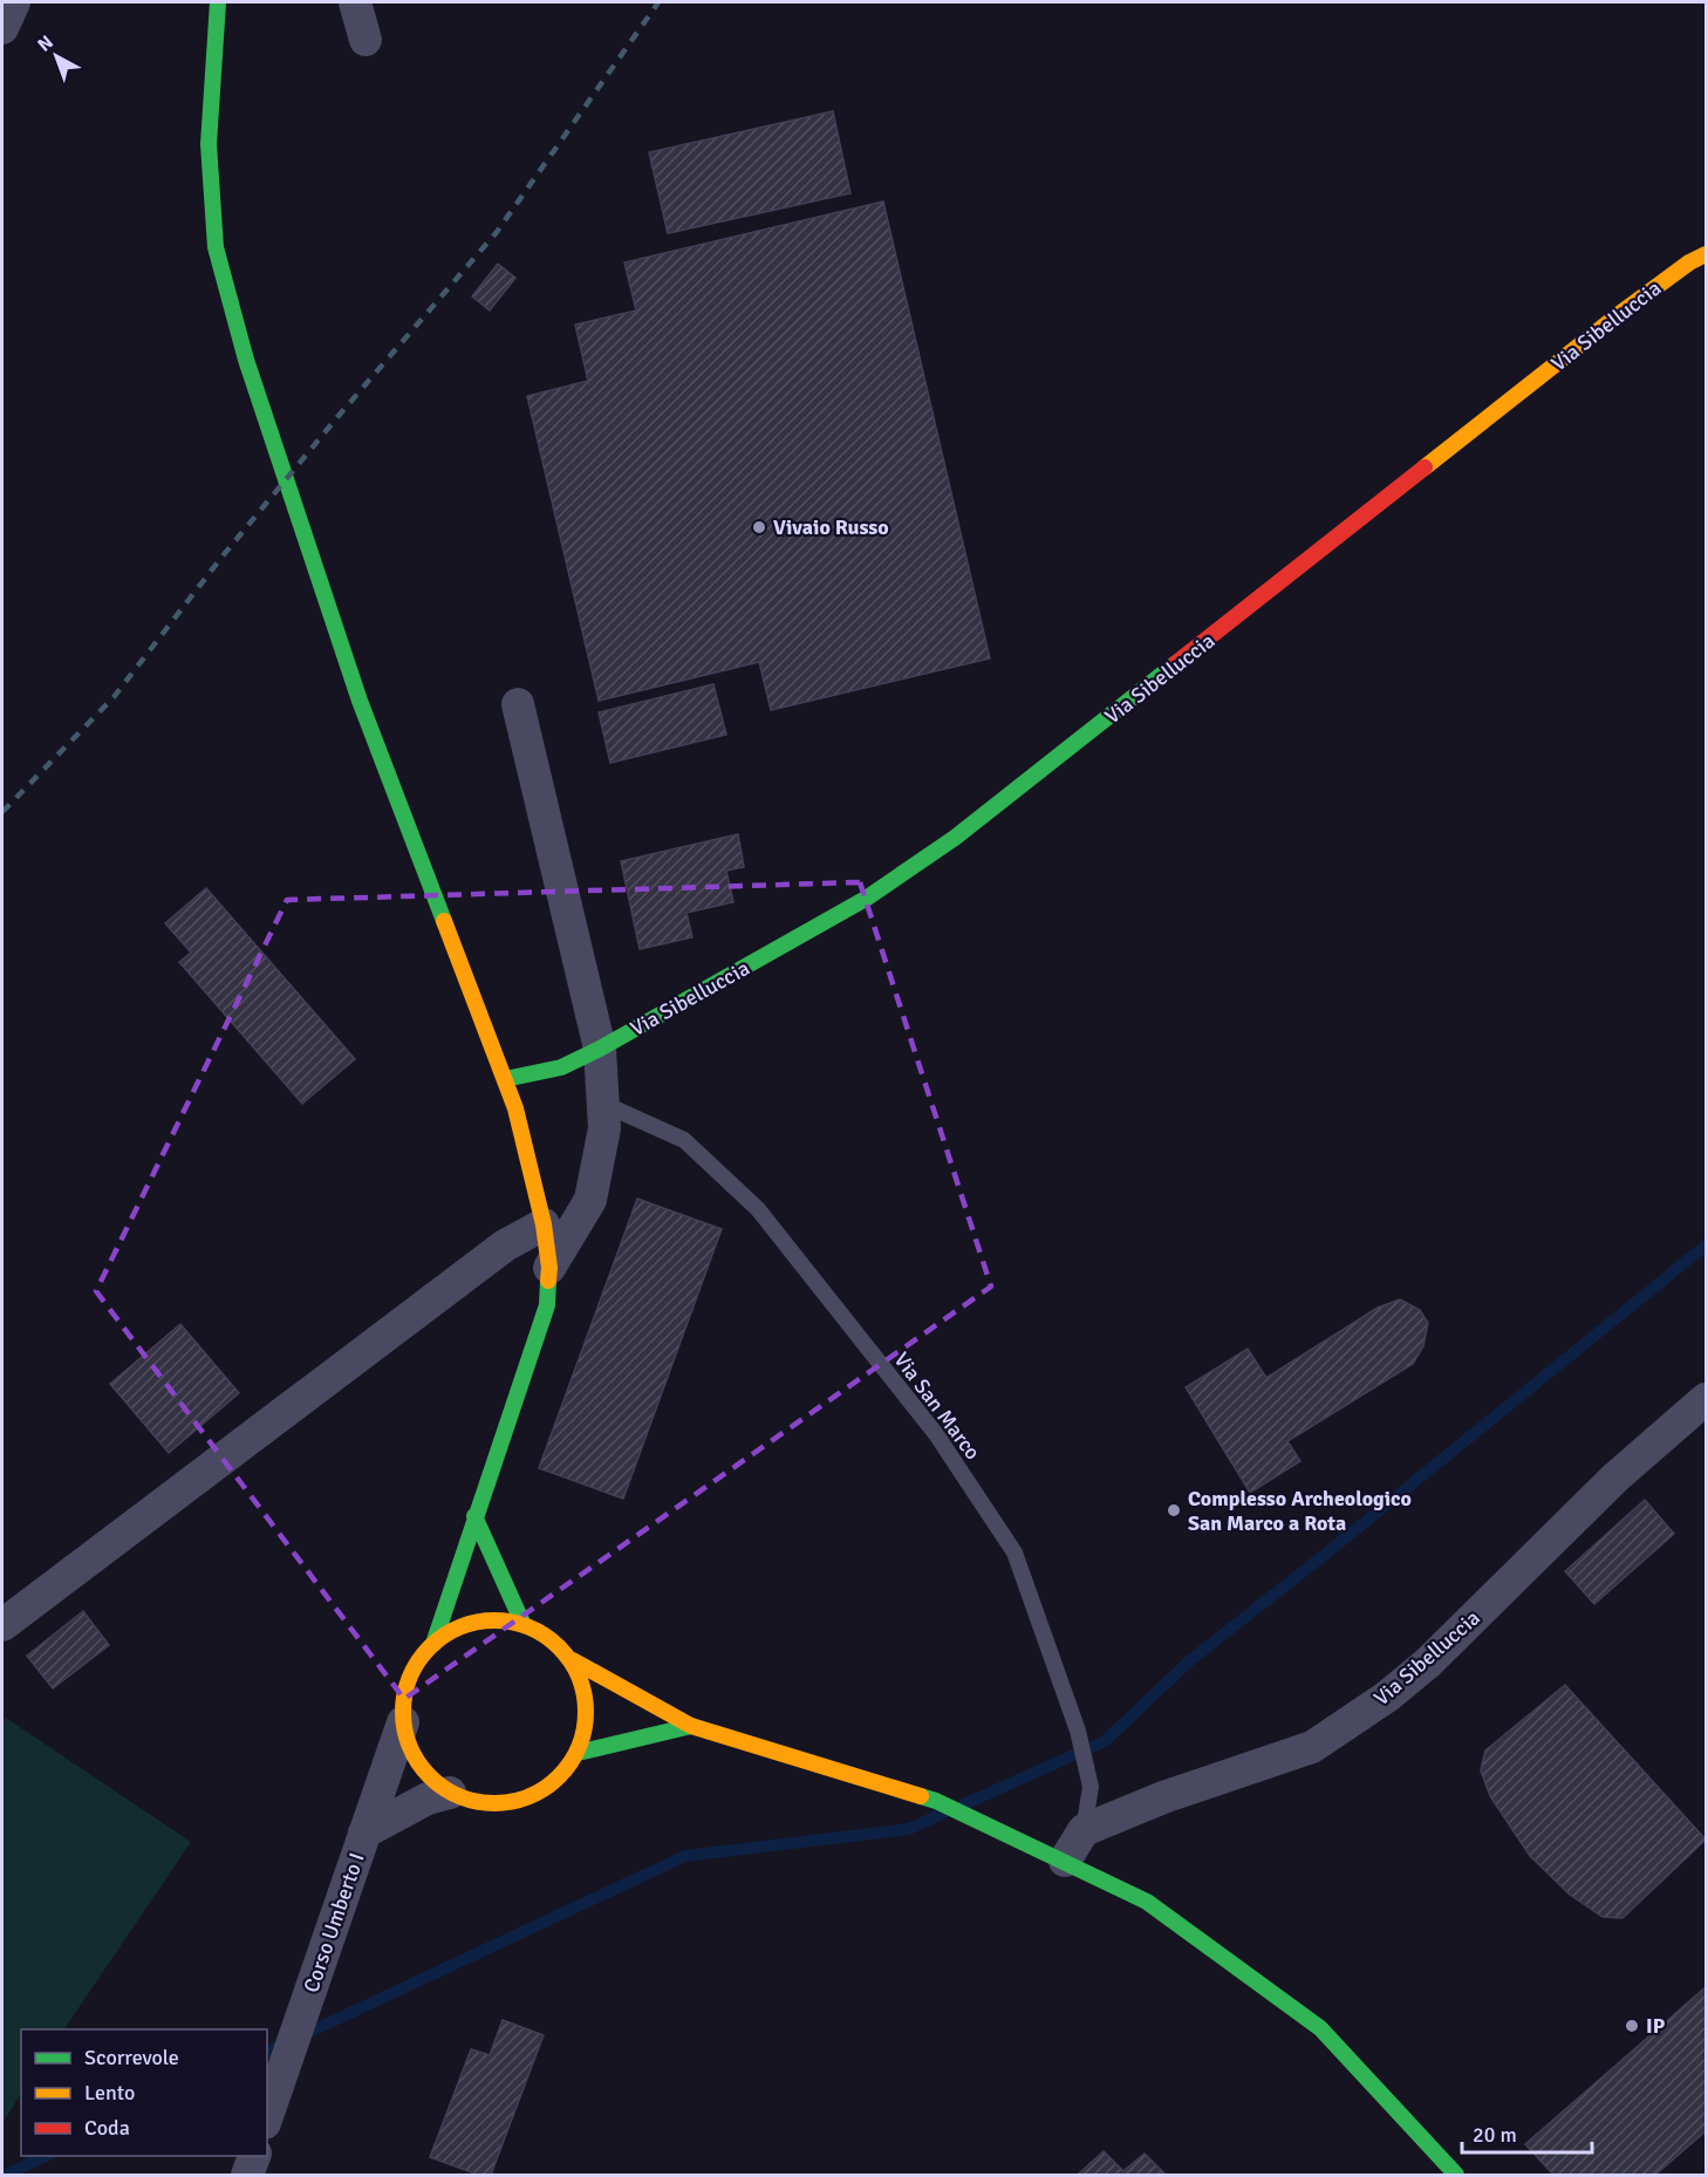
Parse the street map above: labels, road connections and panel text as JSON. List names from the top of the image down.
{
  "streets": {
    "main road": ["Via Sibelluccia"],
    "street": ["Corso Umberto I"],
    "lane": ["Via San Marco"]
  },
  "crossings": [
    ["Via Sibelluccia", "Via San Marco"]
  ],
  "places": ["Vivaio Russo", "Complesso Archeologico San Marco a Rota", "IP"],
  "legend": ["Scorrevole", "Lento", "Coda"],
  "scale_bar": "20 m",
  "north": "top left"
}
